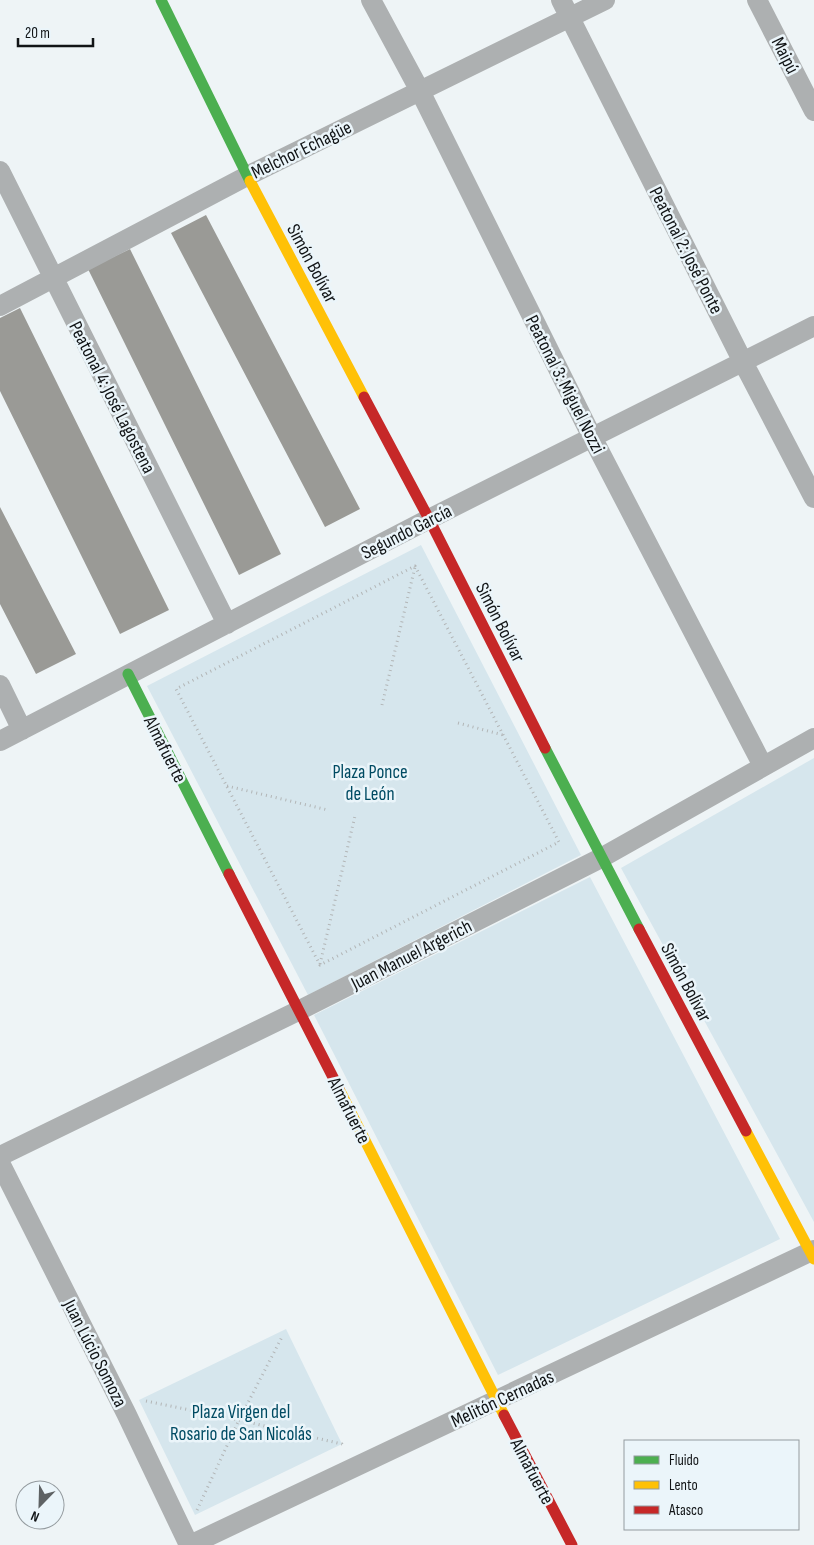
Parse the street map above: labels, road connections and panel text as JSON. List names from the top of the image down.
{
  "streets": {
    "street": [
      "Maipú",
      "Melchor Echagüe",
      "Peatonal 2: José Ponte",
      "Simón Bolívar",
      "Peatonal 3: Miguel Nozzi",
      "Peatonal 4: José Lagostena",
      "Segundo García",
      "Almafuerte",
      "Juan Manuel Argerich",
      "Juan Lúcio Somoza",
      "Melitón Cernadas"
    ]
  },
  "crossings": [
    ["Melchor Echagüe", "Peatonal 2: José Ponte"],
    ["Melchor Echagüe", "Simón Bolívar"],
    ["Melchor Echagüe", "Peatonal 3: Miguel Nozzi"],
    ["Melchor Echagüe", "Peatonal 4: José Lagostena"],
    ["Peatonal 2: José Ponte", "Segundo García"],
    ["Simón Bolívar", "Segundo García"],
    ["Simón Bolívar", "Juan Manuel Argerich"],
    ["Simón Bolívar", "Melitón Cernadas"],
    ["Peatonal 3: Miguel Nozzi", "Segundo García"],
    ["Peatonal 3: Miguel Nozzi", "Juan Manuel Argerich"],
    ["Peatonal 4: José Lagostena", "Segundo García"],
    ["Segundo García", "Almafuerte"],
    ["Almafuerte", "Juan Manuel Argerich"],
    ["Almafuerte", "Melitón Cernadas"],
    ["Juan Lúcio Somoza", "Melitón Cernadas"]
  ],
  "parks": ["Plaza Ponce de León", "Plaza Virgen del Rosario de San Nicolás"],
  "legend": ["Fluido", "Lento", "Atasco"],
  "scale_bar": "20 m",
  "north": "bottom left"
}
